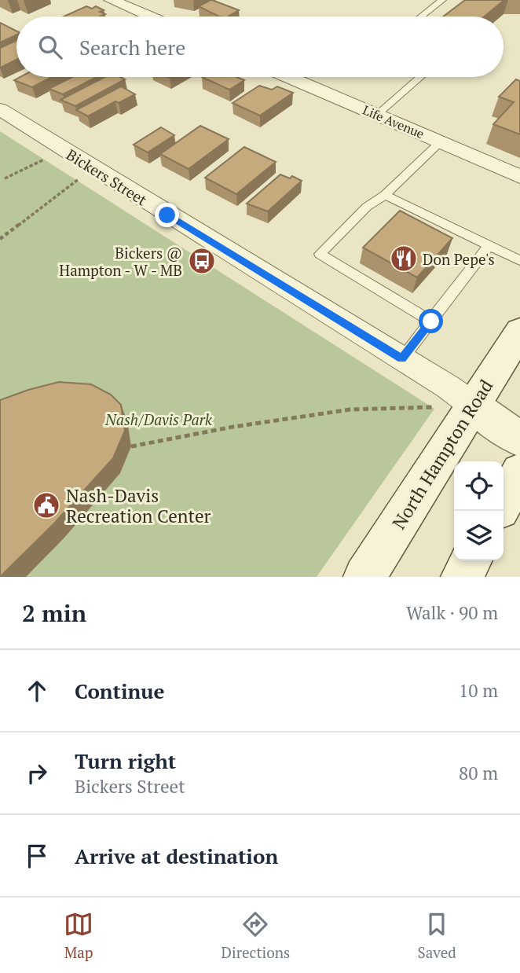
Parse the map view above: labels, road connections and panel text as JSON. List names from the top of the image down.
{
  "streets": {
    "main road": ["Bickers Street", "North Hampton Road"],
    "street": ["Life Avenue"]
  },
  "crossings": [
    ["Bickers Street", "North Hampton Road"]
  ],
  "parks": ["Nash/Davis Park"],
  "places": {
    "restaurant": ["Don Pepe's"],
    "bus stop": ["Bickers @ Hampton - W - MB"],
    "public building": ["Nash-Davis Recreation Center"]
  },
  "page": {
    "search": "Search here",
    "heading": ["2 min", "Walk · 90 m"],
    "list": [
      ["Continue", "10 m"],
      ["Turn right", "Bickers Street", "80 m"],
      "Arrive at destination"
    ],
    "nav": ["Map", "Directions", "Saved"]
  }
}
